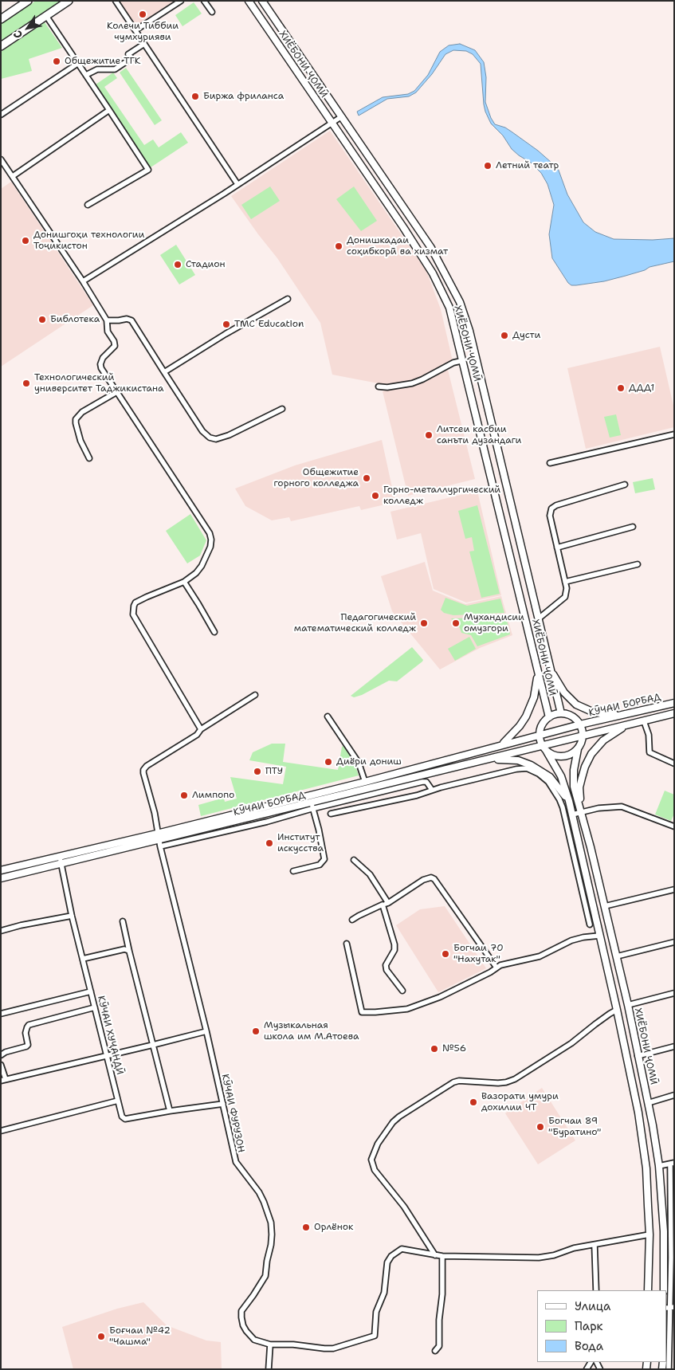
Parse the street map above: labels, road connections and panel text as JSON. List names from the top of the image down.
{
  "streets": {
    "main road": ["ХИЁБОНИ ҶОМӢ", "КӮЧАИ БОРБАД"],
    "street": ["КӮЧАИ ХУҶАНДӢ", "КӮЧАИ ФУРУЗОН"]
  },
  "crossings": [
    ["ХИЁБОНИ ҶОМӢ", "КӮЧАИ БОРБАД"],
    ["КӮЧАИ БОРБАД", "КӮЧАИ ХУҶАНДӢ"],
    ["КӮЧАИ БОРБАД", "КӮЧАИ ФУРУЗОН"],
    ["КӮЧАИ ХУҶАНДӢ", "КӮЧАИ ФУРУЗОН"]
  ],
  "places": [
    "Колечи Тиббии чумхурияви",
    "Общежитие ТГК",
    "Биржа фриланса",
    "Летний театр",
    "Донишгоҳи технологии Тоҷикистон",
    "Донишкадаи соҳибкорӣ ва хизмат",
    "Стадион",
    "Библотека",
    "TMC Education",
    "Дусти",
    "Технологический университет Таджикистана",
    "ДДД1",
    "Литсеи касбии санъти дузандаги",
    "Общежитие горного колледжа",
    "Горно-металлургический колледж",
    "Педагогический математический колледж",
    "Мухандисии омузгори",
    "Диёри дониш",
    "ПТУ",
    "Лимпопо",
    "Институт искусства",
    "Богчаи 70 \"Нахутак\"",
    "Музыкальная школа им М.Атоева",
    "№56",
    "Вазорати умури дохилии ЧТ",
    "Богчаи 89 \"Буратино\"",
    "Орлёнок",
    "Боғчаи №42 \"Чашма\""
  ],
  "legend": ["Улица", "Парк", "Вода"],
  "north": "bottom left"
}
